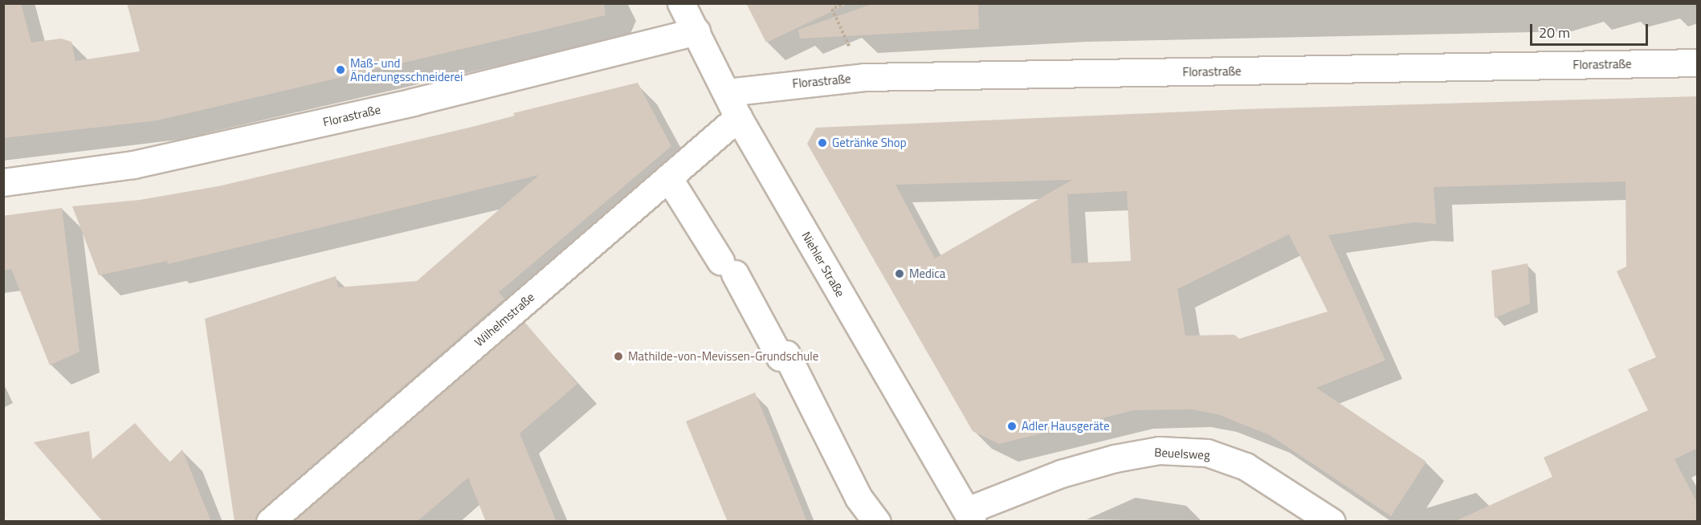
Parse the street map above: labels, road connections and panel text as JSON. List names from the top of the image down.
{
  "streets": {
    "street": [
      "Florastraße",
      "Niehler Straße",
      "Wilhelmstraße",
      "Beuelsweg"
    ]
  },
  "crossings": [
    ["Florastraße", "Niehler Straße"],
    ["Niehler Straße", "Wilhelmstraße"],
    ["Niehler Straße", "Beuelsweg"]
  ],
  "places": [
    "Maß- und Änderungsschneiderei",
    "Getränke Shop",
    "Medica",
    "Mathilde-von-Mevissen-Grundschule",
    "Adler Hausgeräte"
  ],
  "scale_bar": "20 m"
}
